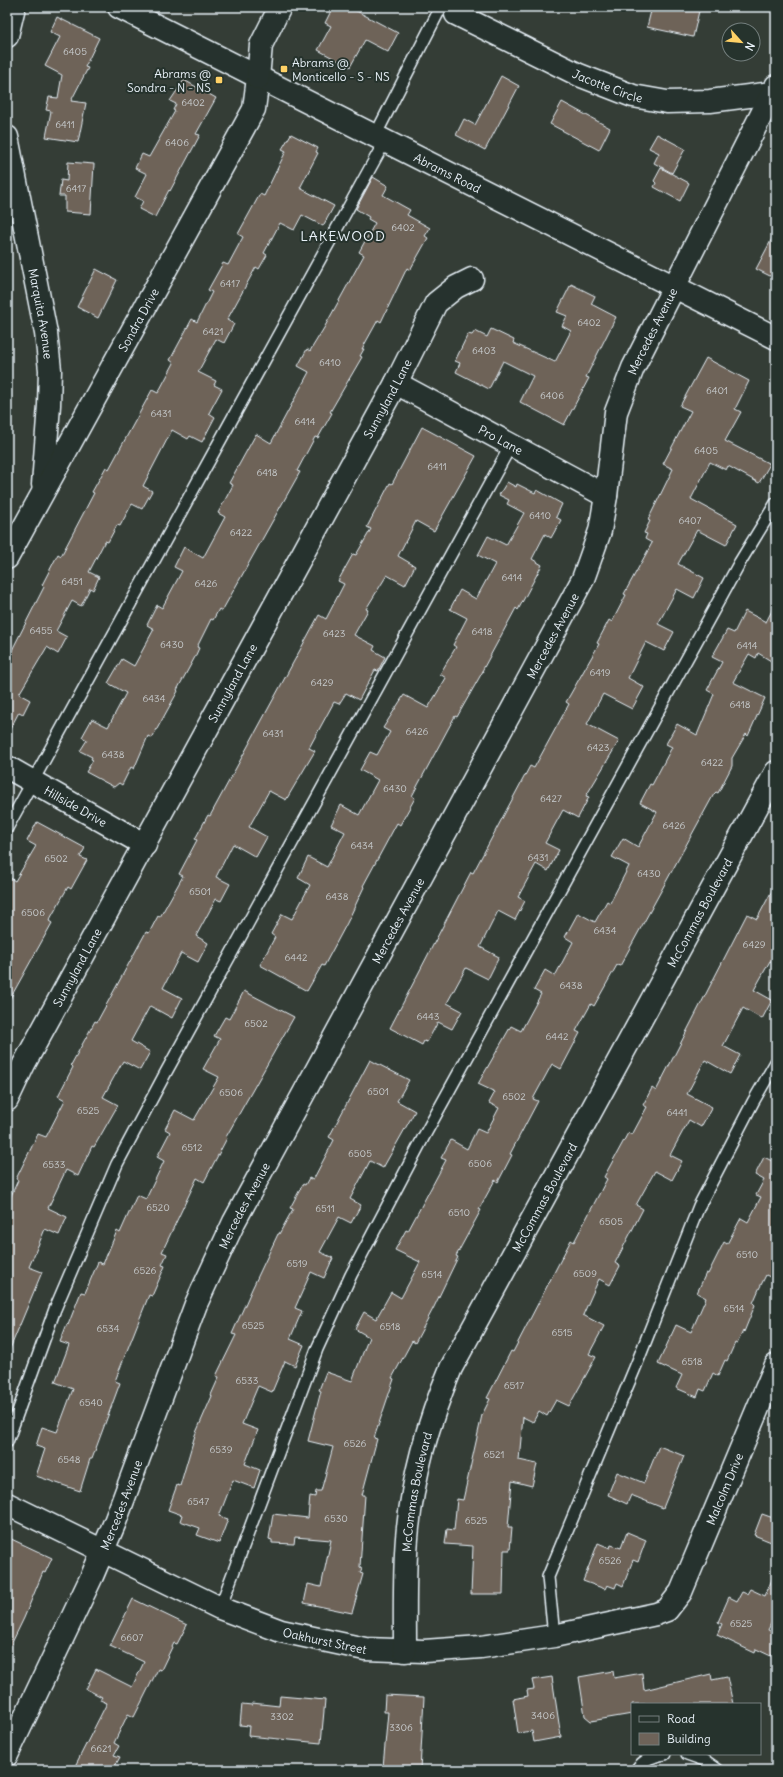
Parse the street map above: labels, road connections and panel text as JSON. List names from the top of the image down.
{
  "streets": {
    "street": [
      "Jacotte Circle",
      "Abrams Road",
      "Marquita Avenue",
      "Sondra Drive",
      "Mercedes Avenue",
      "Sunnyland Lane",
      "Pro Lane",
      "Hillside Drive",
      "McCommas Boulevard",
      "Malcolm Drive",
      "Oakhurst Street"
    ]
  },
  "crossings": [
    ["Jacotte Circle", "Mercedes Avenue"],
    ["Abrams Road", "Sondra Drive"],
    ["Abrams Road", "Mercedes Avenue"],
    ["Marquita Avenue", "Sondra Drive"],
    ["Mercedes Avenue", "Pro Lane"],
    ["Mercedes Avenue", "Oakhurst Street"],
    ["Sunnyland Lane", "Pro Lane"],
    ["Sunnyland Lane", "Hillside Drive"],
    ["McCommas Boulevard", "Oakhurst Street"],
    ["Malcolm Drive", "Oakhurst Street"]
  ],
  "districts": ["LAKEWOOD"],
  "places": {
    "transit": ["Abrams @ Monticello - S - NS", "Abrams @ Sondra - N - NS"]
  },
  "house_numbers": [
    "6405",
    "6402",
    "6411",
    "6406",
    "6417",
    "6402",
    "6417",
    "6402",
    "6421",
    "6403",
    "6410",
    "6401",
    "6406",
    "6431",
    "6414",
    "6405",
    "6411",
    "6418",
    "6410",
    "6407",
    "6422",
    "6414",
    "6451",
    "6426",
    "6455",
    "6418",
    "6423",
    "6430",
    "6414",
    "6419",
    "6429",
    "6434",
    "6418",
    "6426",
    "6431",
    "6423",
    "6438",
    "6422",
    "6430",
    "6427",
    "6426",
    "6434",
    "6431",
    "6502",
    "6430",
    "6501",
    "6438",
    "6506",
    "6434",
    "6429",
    "6442",
    "6438",
    "6443",
    "6502",
    "6442",
    "6501",
    "6506",
    "6502",
    "6525",
    "6441",
    "6512",
    "6505",
    "6506",
    "6533",
    "6520",
    "6511",
    "6510",
    "6505",
    "6510",
    "6519",
    "6526",
    "6509",
    "6514",
    "6514",
    "6525",
    "6518",
    "6534",
    "6515",
    "6518",
    "6533",
    "6517",
    "6540",
    "6526",
    "6539",
    "6521",
    "6548",
    "6547",
    "6530",
    "6525",
    "6526",
    "6525",
    "6607",
    "3406",
    "3302",
    "3306",
    "6621"
  ],
  "legend": ["Road", "Building"],
  "north": "bottom right"
}
